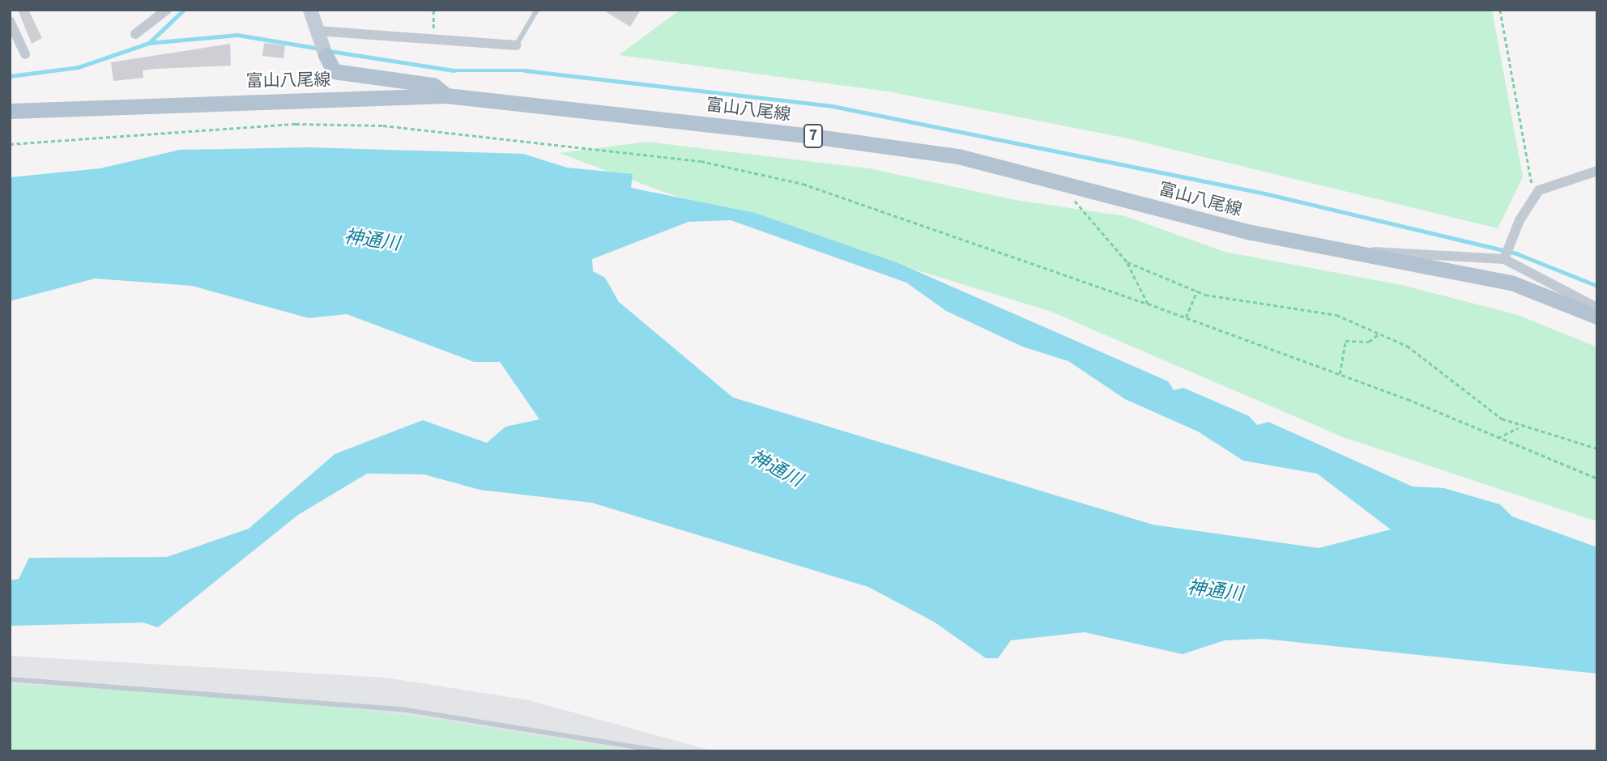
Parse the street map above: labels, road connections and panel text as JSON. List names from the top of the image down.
{
  "streets": {
    "main road": ["富山八尾線", "7"]
  },
  "water": ["神通川"]
}
